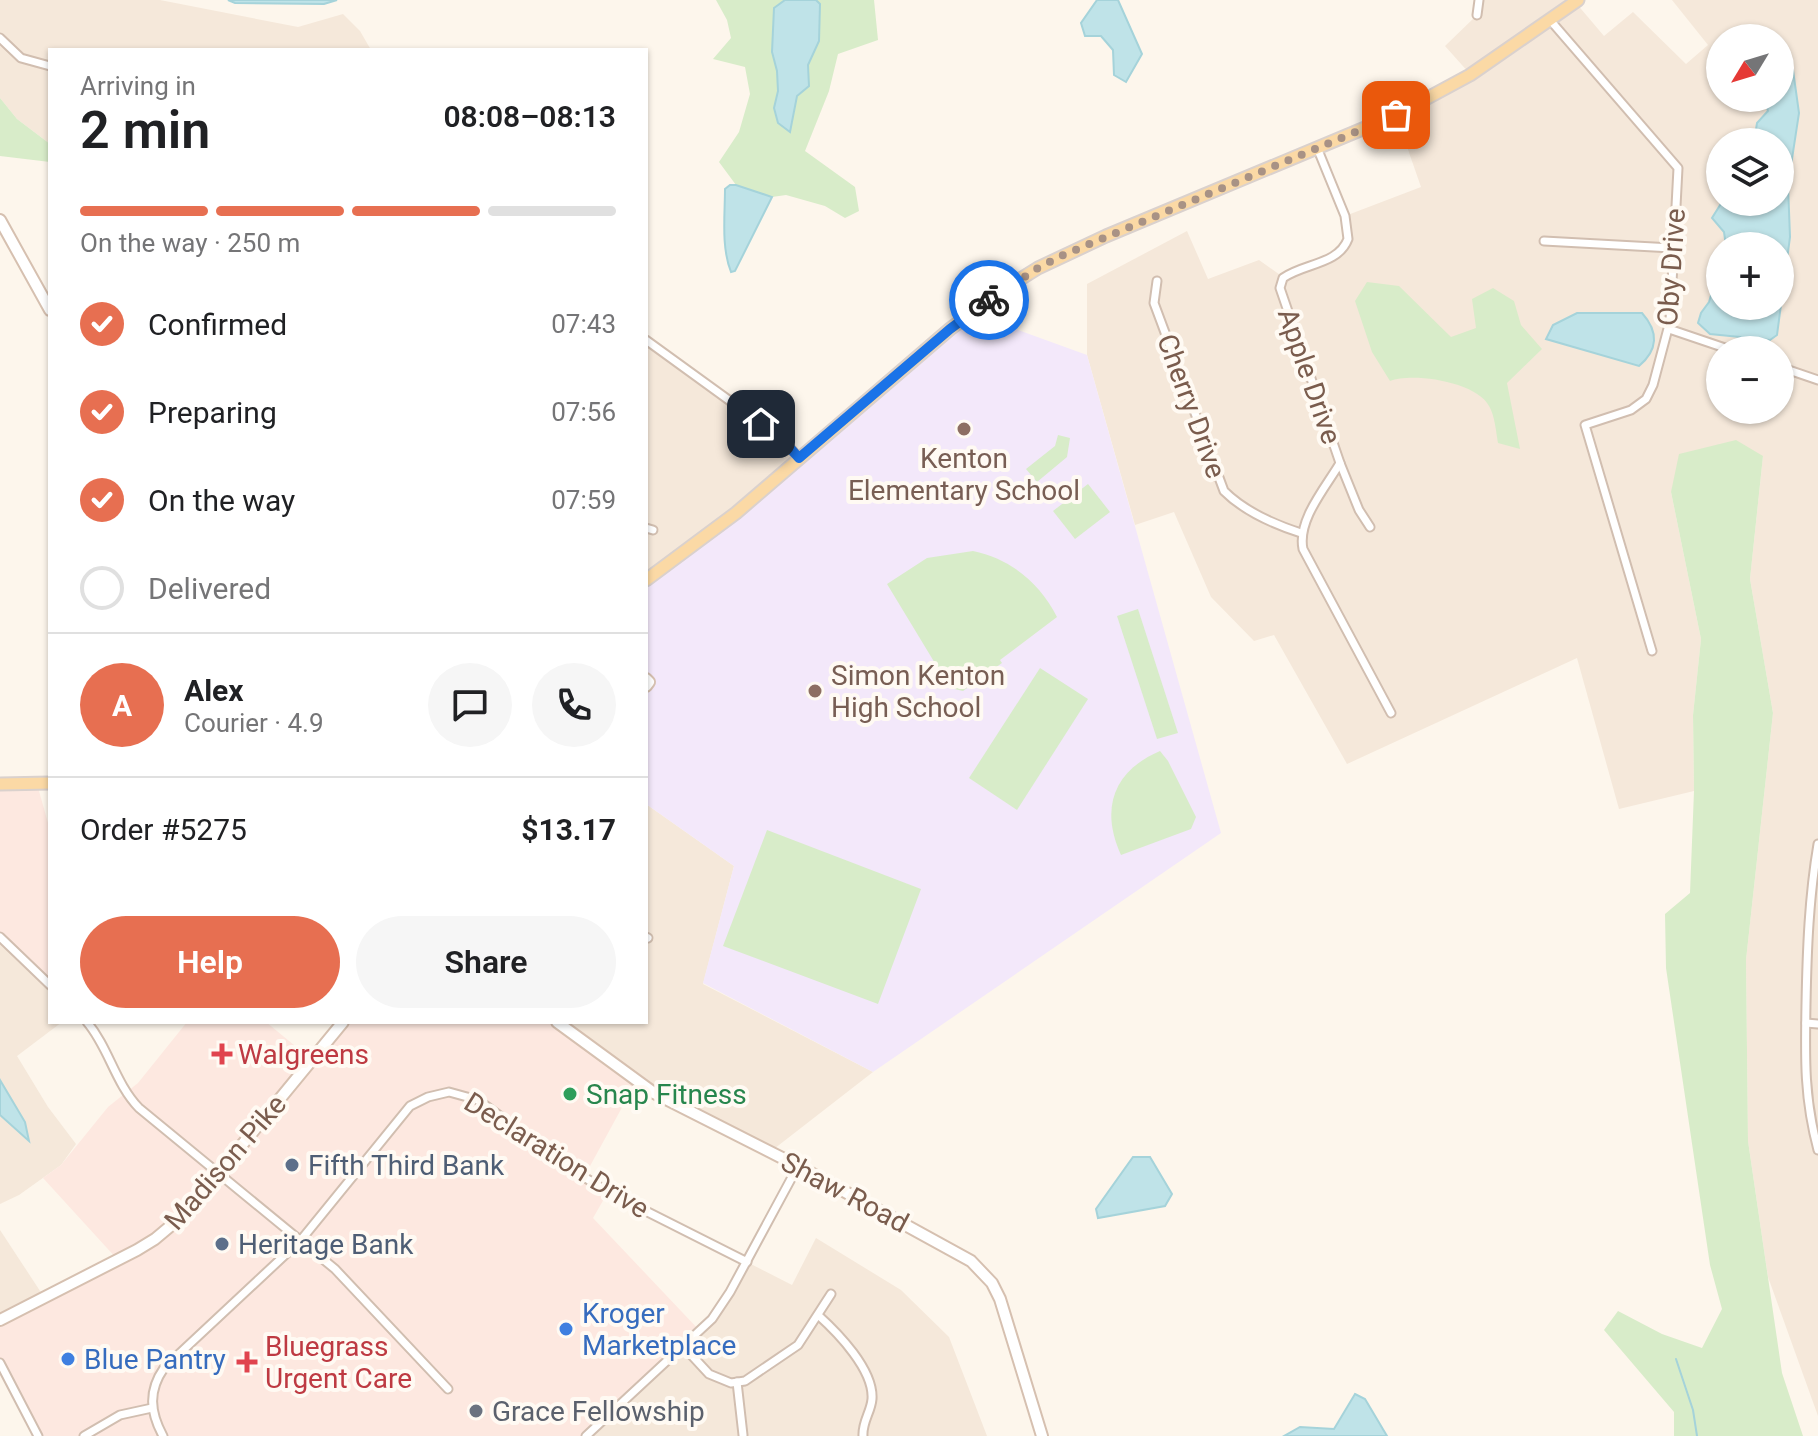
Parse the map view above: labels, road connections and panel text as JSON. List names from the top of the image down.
{
  "streets": {
    "main road": ["Madison Pike", "Shaw Road"],
    "street": [
      "Oby Drive",
      "Apple Drive",
      "Cherry Drive",
      "Declaration Drive"
    ]
  },
  "crossings": [
    ["Apple Drive", "Cherry Drive"]
  ],
  "places": {
    "other": [
      "Kenton Elementary School",
      "Simon Kenton High School",
      "Snap Fitness",
      "Fifth Third Bank",
      "Heritage Bank",
      "Kroger Marketplace",
      "Blue Pantry",
      "Grace Fellowship"
    ],
    "health": ["Walgreens", "Bluegrass Urgent Care"]
  },
  "north": "bottom left",
  "page": {
    "map_buttons": ["+", "−"],
    "heading": ["2 min", "Arriving in", "08:08–08:13"],
    "panel": [
      "Alex",
      "Courier · 4.9",
      "Order #5275",
      "$13.17"
    ],
    "bar": "On the way · 250 m",
    "list": [
      ["Confirmed", "07:43"],
      ["Preparing", "07:56"],
      ["On the way", "07:59"],
      "Delivered"
    ],
    "round": "A",
    "buttons": ["Help", "Share"]
  }
}
